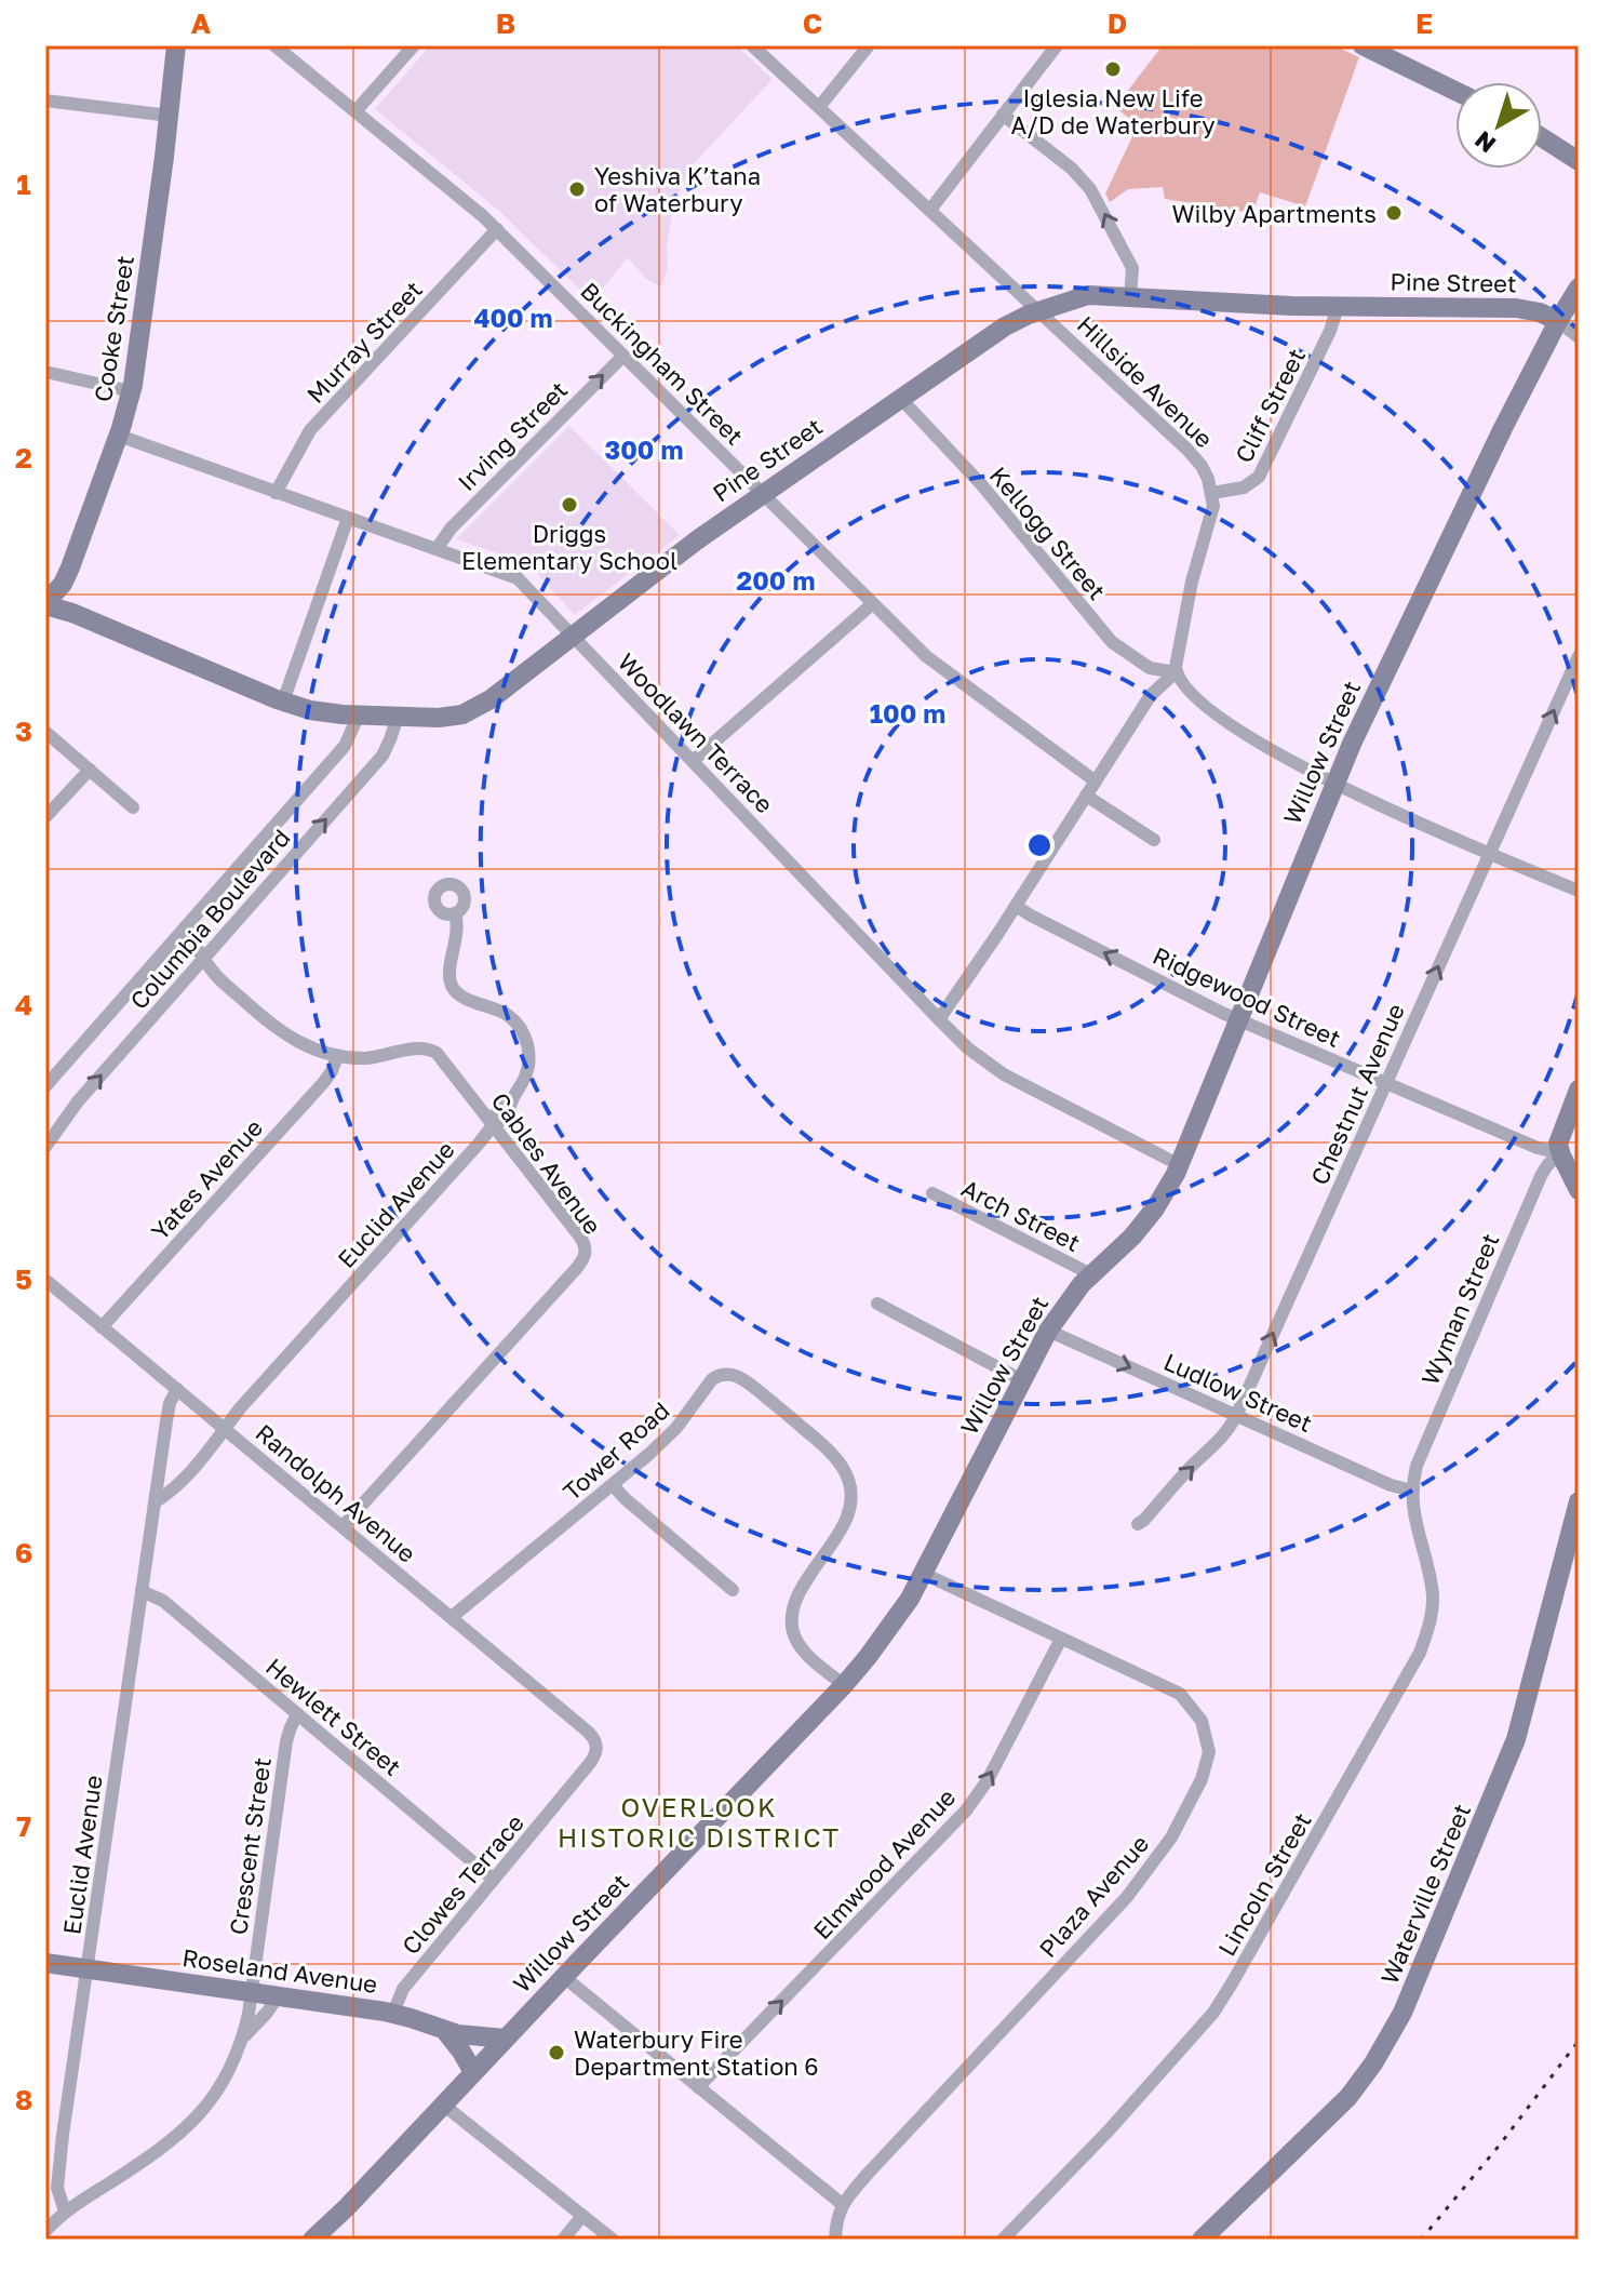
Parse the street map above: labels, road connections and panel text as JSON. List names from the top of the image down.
{
  "streets": {
    "street": [
      "Pine Street",
      "Cooke Street",
      "Murray Street",
      "Buckingham Street",
      "Hillside Avenue",
      "Cliff Street",
      "Irving Street",
      "Kellogg Street",
      "Woodlawn Terrace",
      "Willow Street",
      "Columbia Boulevard",
      "Ridgewood Street",
      "Chestnut Avenue",
      "Cables Avenue",
      "Yates Avenue",
      "Euclid Avenue",
      "Arch Street",
      "Wyman Street",
      "Ludlow Street",
      "Tower Road",
      "Randolph Avenue",
      "Hewlett Street",
      "Crescent Street",
      "Elmwood Avenue",
      "Clowes Terrace",
      "Lincoln Street",
      "Waterville Street",
      "Plaza Avenue",
      "Roseland Avenue"
    ]
  },
  "crossings": [
    ["Pine Street", "Cooke Street"],
    ["Pine Street", "Buckingham Street"],
    ["Pine Street", "Hillside Avenue"],
    ["Pine Street", "Cliff Street"],
    ["Pine Street", "Kellogg Street"],
    ["Pine Street", "Woodlawn Terrace"],
    ["Pine Street", "Willow Street"],
    ["Pine Street", "Columbia Boulevard"],
    ["Cooke Street", "Woodlawn Terrace"],
    ["Murray Street", "Buckingham Street"],
    ["Murray Street", "Woodlawn Terrace"],
    ["Buckingham Street", "Irving Street"],
    ["Hillside Avenue", "Cliff Street"],
    ["Irving Street", "Woodlawn Terrace"],
    ["Woodlawn Terrace", "Willow Street"],
    ["Willow Street", "Ridgewood Street"],
    ["Willow Street", "Arch Street"],
    ["Willow Street", "Ludlow Street"],
    ["Willow Street", "Tower Road"],
    ["Willow Street", "Plaza Avenue"],
    ["Willow Street", "Roseland Avenue"],
    ["Columbia Boulevard", "Cables Avenue"],
    ["Ridgewood Street", "Chestnut Avenue"],
    ["Ridgewood Street", "Wyman Street"],
    ["Chestnut Avenue", "Ludlow Street"],
    ["Cables Avenue", "Yates Avenue"],
    ["Cables Avenue", "Euclid Avenue"],
    ["Cables Avenue", "Randolph Avenue"],
    ["Yates Avenue", "Randolph Avenue"],
    ["Euclid Avenue", "Randolph Avenue"],
    ["Euclid Avenue", "Hewlett Street"],
    ["Euclid Avenue", "Crescent Street"],
    ["Euclid Avenue", "Roseland Avenue"],
    ["Wyman Street", "Ludlow Street"],
    ["Wyman Street", "Lincoln Street"],
    ["Ludlow Street", "Lincoln Street"],
    ["Tower Road", "Randolph Avenue"],
    ["Randolph Avenue", "Clowes Terrace"],
    ["Hewlett Street", "Crescent Street"],
    ["Hewlett Street", "Clowes Terrace"],
    ["Crescent Street", "Roseland Avenue"],
    ["Elmwood Avenue", "Plaza Avenue"],
    ["Clowes Terrace", "Roseland Avenue"]
  ],
  "one_way": [
    "Irving Street",
    "Ridgewood Street",
    "Chestnut Avenue",
    "Ludlow Street",
    "Elmwood Avenue"
  ],
  "districts": ["OVERLOOK HISTORIC DISTRICT"],
  "places": [
    "Iglesia New Life A/D de Waterbury",
    "Yeshiva K’tana of Waterbury",
    "Wilby Apartments",
    "Driggs Elementary School",
    "Waterbury Fire Department Station 6"
  ],
  "north": "bottom left",
  "grid": {
    "columns": [
      "A",
      "B",
      "C",
      "D",
      "E"
    ],
    "rows": [
      "1",
      "2",
      "3",
      "4",
      "5",
      "6",
      "7",
      "8"
    ]
  },
  "rings": [
    "400 m",
    "300 m",
    "200 m",
    "100 m"
  ]
}
